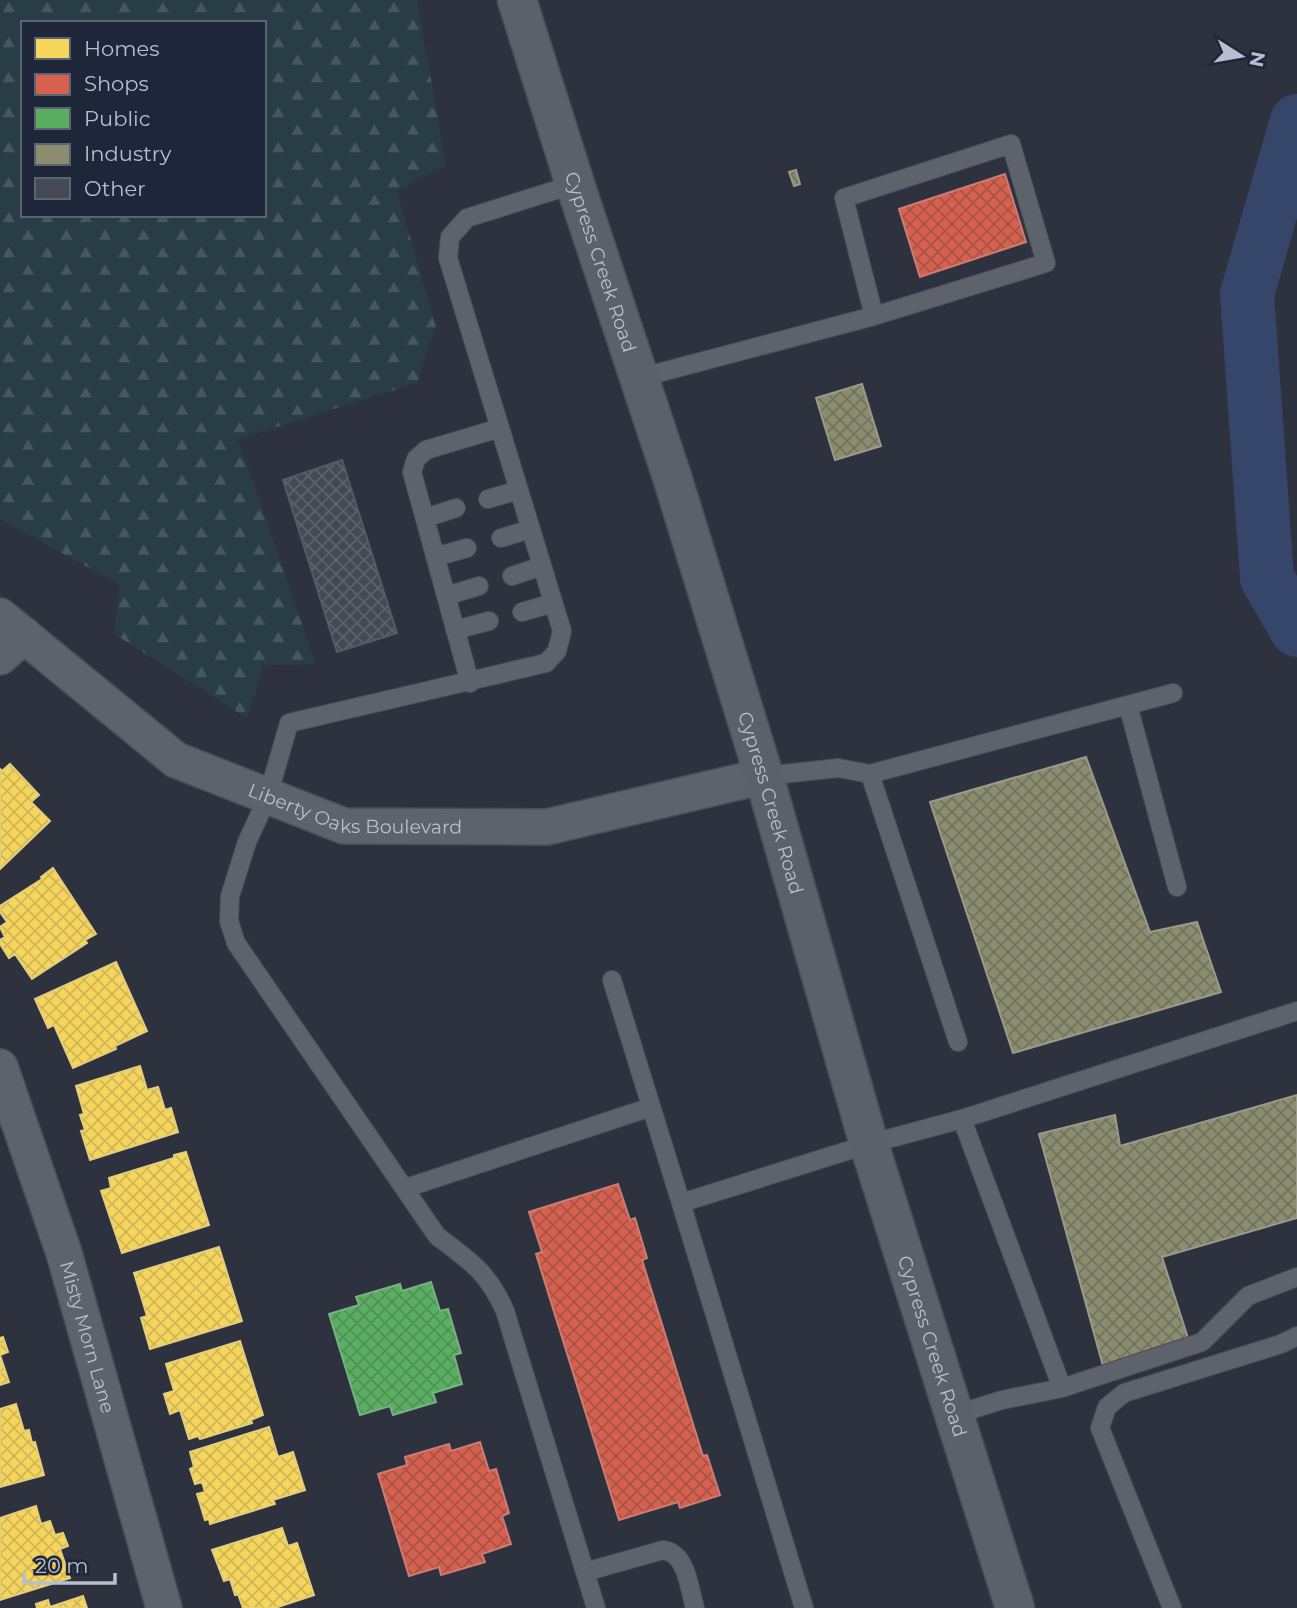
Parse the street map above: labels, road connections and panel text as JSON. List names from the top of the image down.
{
  "streets": {
    "main road": ["Cypress Creek Road"],
    "street": ["Liberty Oaks Boulevard", "Misty Morn Lane"]
  },
  "crossings": [
    ["Cypress Creek Road", "Liberty Oaks Boulevard"]
  ],
  "legend": [
    "Homes",
    "Shops",
    "Public",
    "Industry",
    "Other"
  ],
  "scale_bar": "20 m",
  "north": "right"
}
